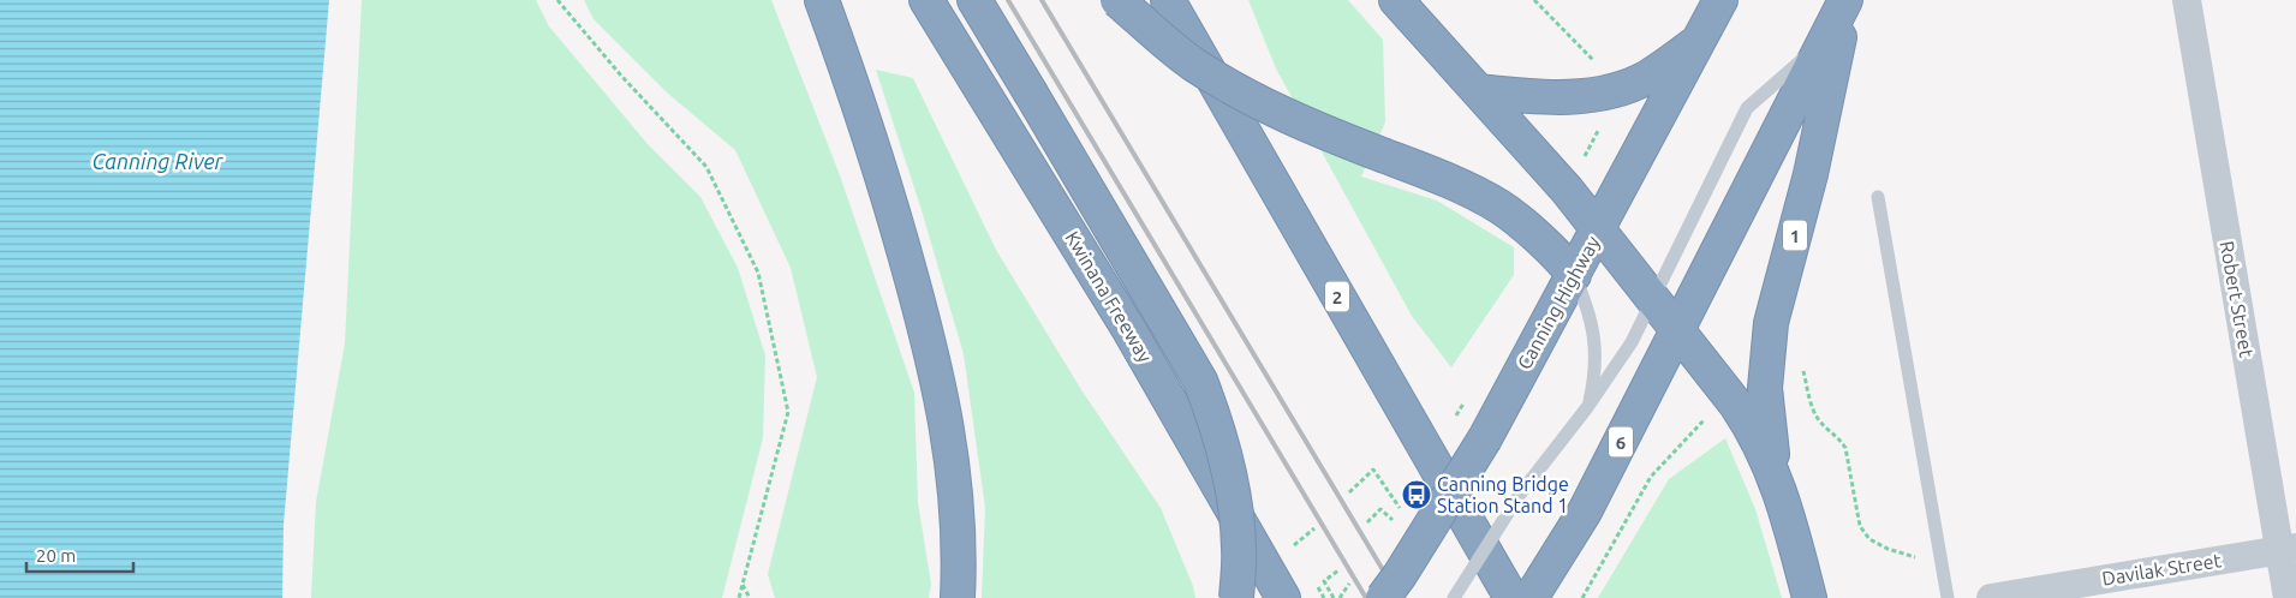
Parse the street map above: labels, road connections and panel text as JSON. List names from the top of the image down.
{
  "streets": {
    "highway": [
      "1",
      "Kwinana Freeway",
      "2",
      "Canning Highway",
      "6"
    ],
    "street": ["Robert Street", "Davilak Street"]
  },
  "crossings": [
    ["1", "6"],
    ["2", "6"],
    ["Robert Street", "Davilak Street"]
  ],
  "water": ["Canning River"],
  "places": {
    "bus stop": ["Canning Bridge Station Stand 1"]
  },
  "scale_bar": "20 m"
}
